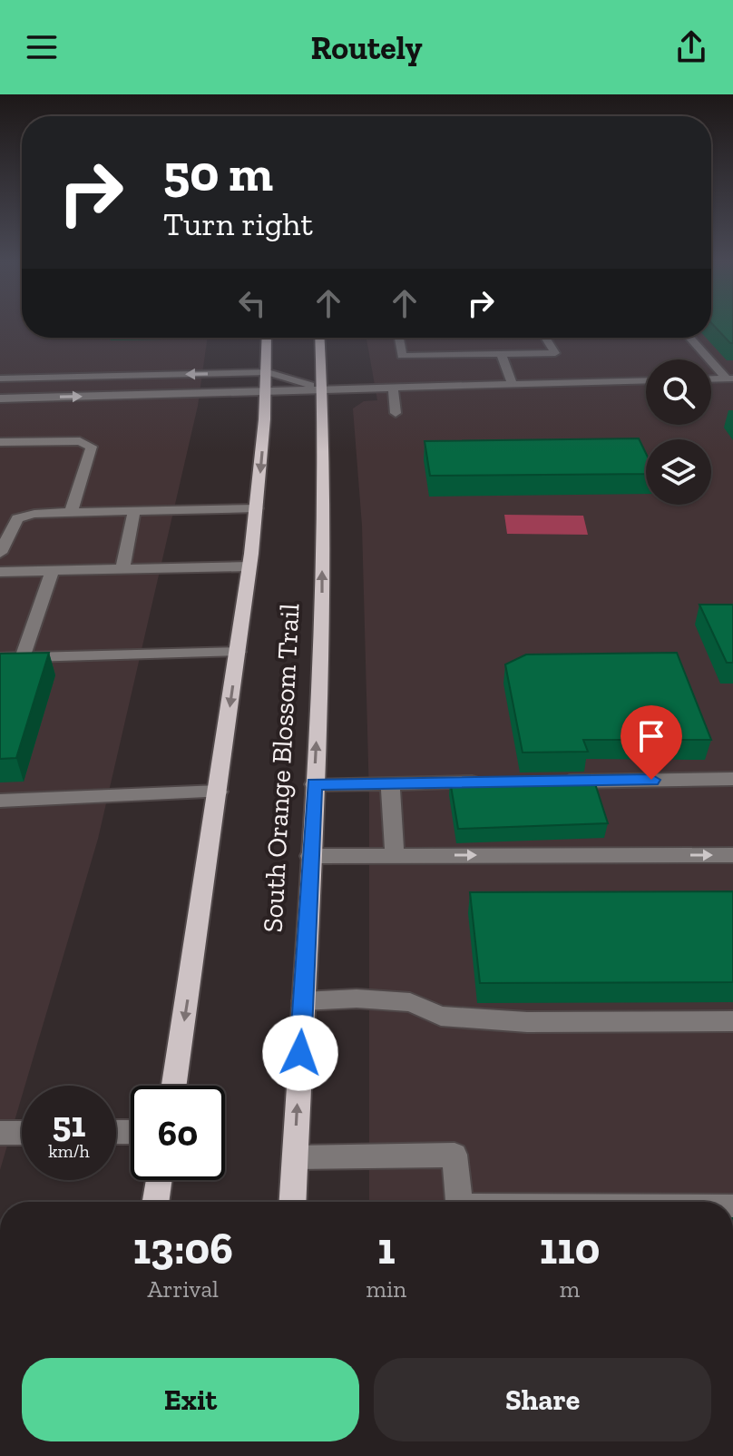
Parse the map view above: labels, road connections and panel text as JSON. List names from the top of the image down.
{
  "streets": {
    "main road": ["South Orange Blossom Trail"]
  },
  "page": {
    "header": "Routely",
    "turn": ["50 m", "Turn right"],
    "speed": "51 km/h",
    "limit": "60",
    "eta": [
      "13:06",
      "Arrival",
      "1",
      "min",
      "110",
      "m"
    ],
    "buttons": ["Exit", "Share"]
  }
}
